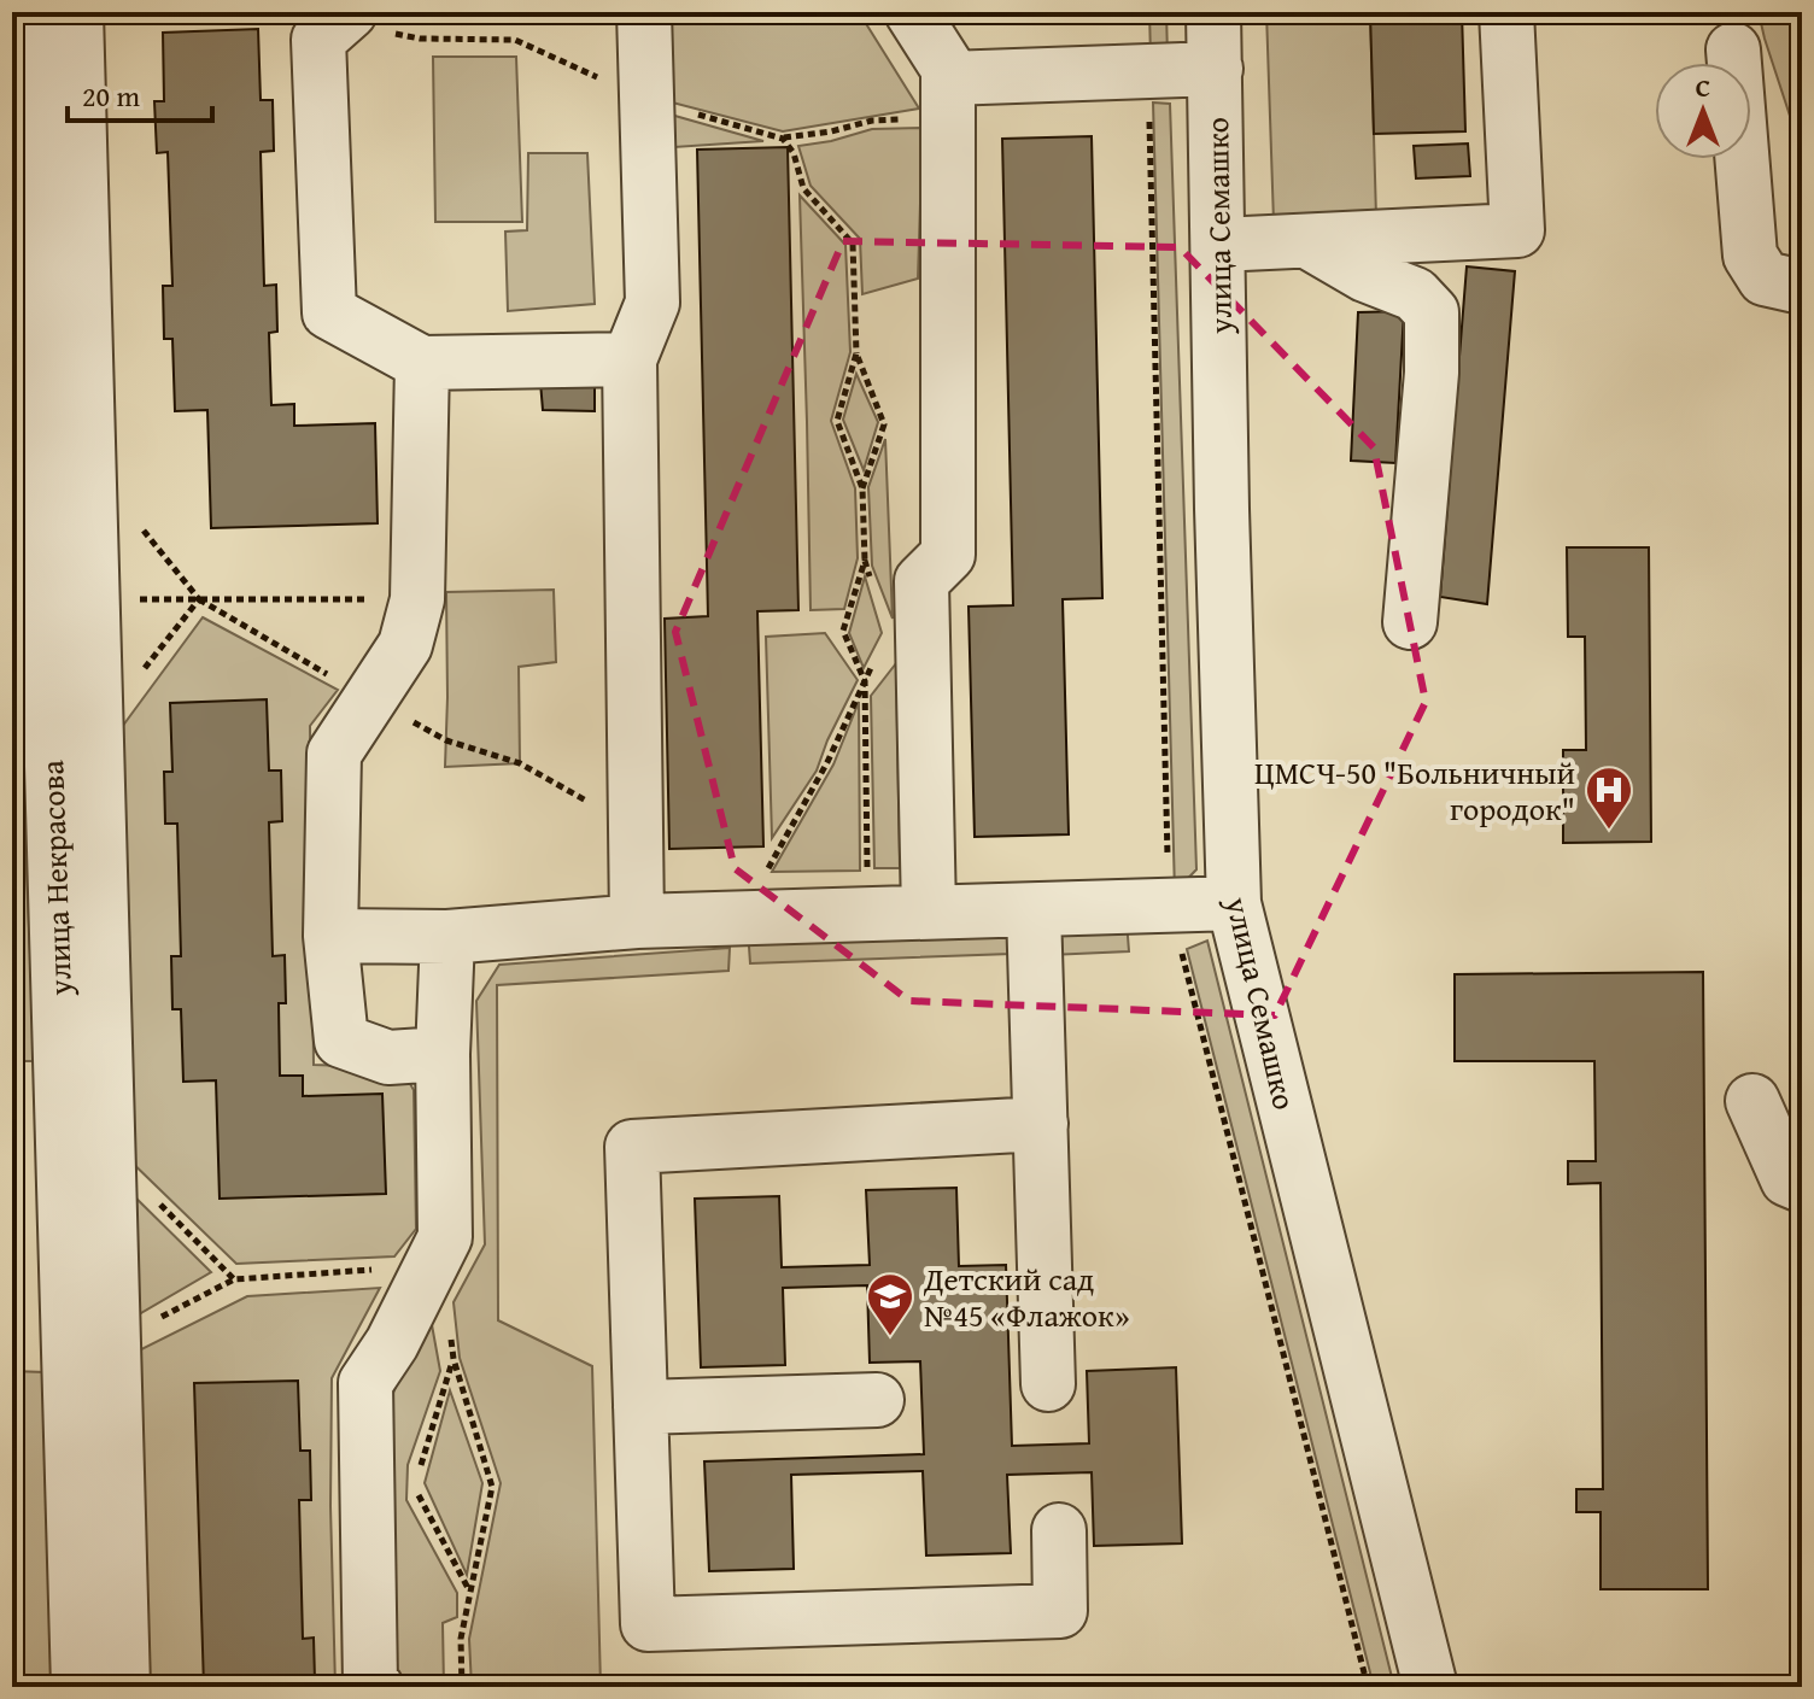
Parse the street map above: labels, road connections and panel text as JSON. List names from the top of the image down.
{
  "streets": {
    "street": ["улица Семашко", "улица Некрасова"]
  },
  "places": {
    "hospital": ["ЦМСЧ-50 \"Больничный городок\""],
    "school or university": ["Детский сад №45 «Флажок»"]
  },
  "scale_bar": "20 m",
  "north": "top"
}
